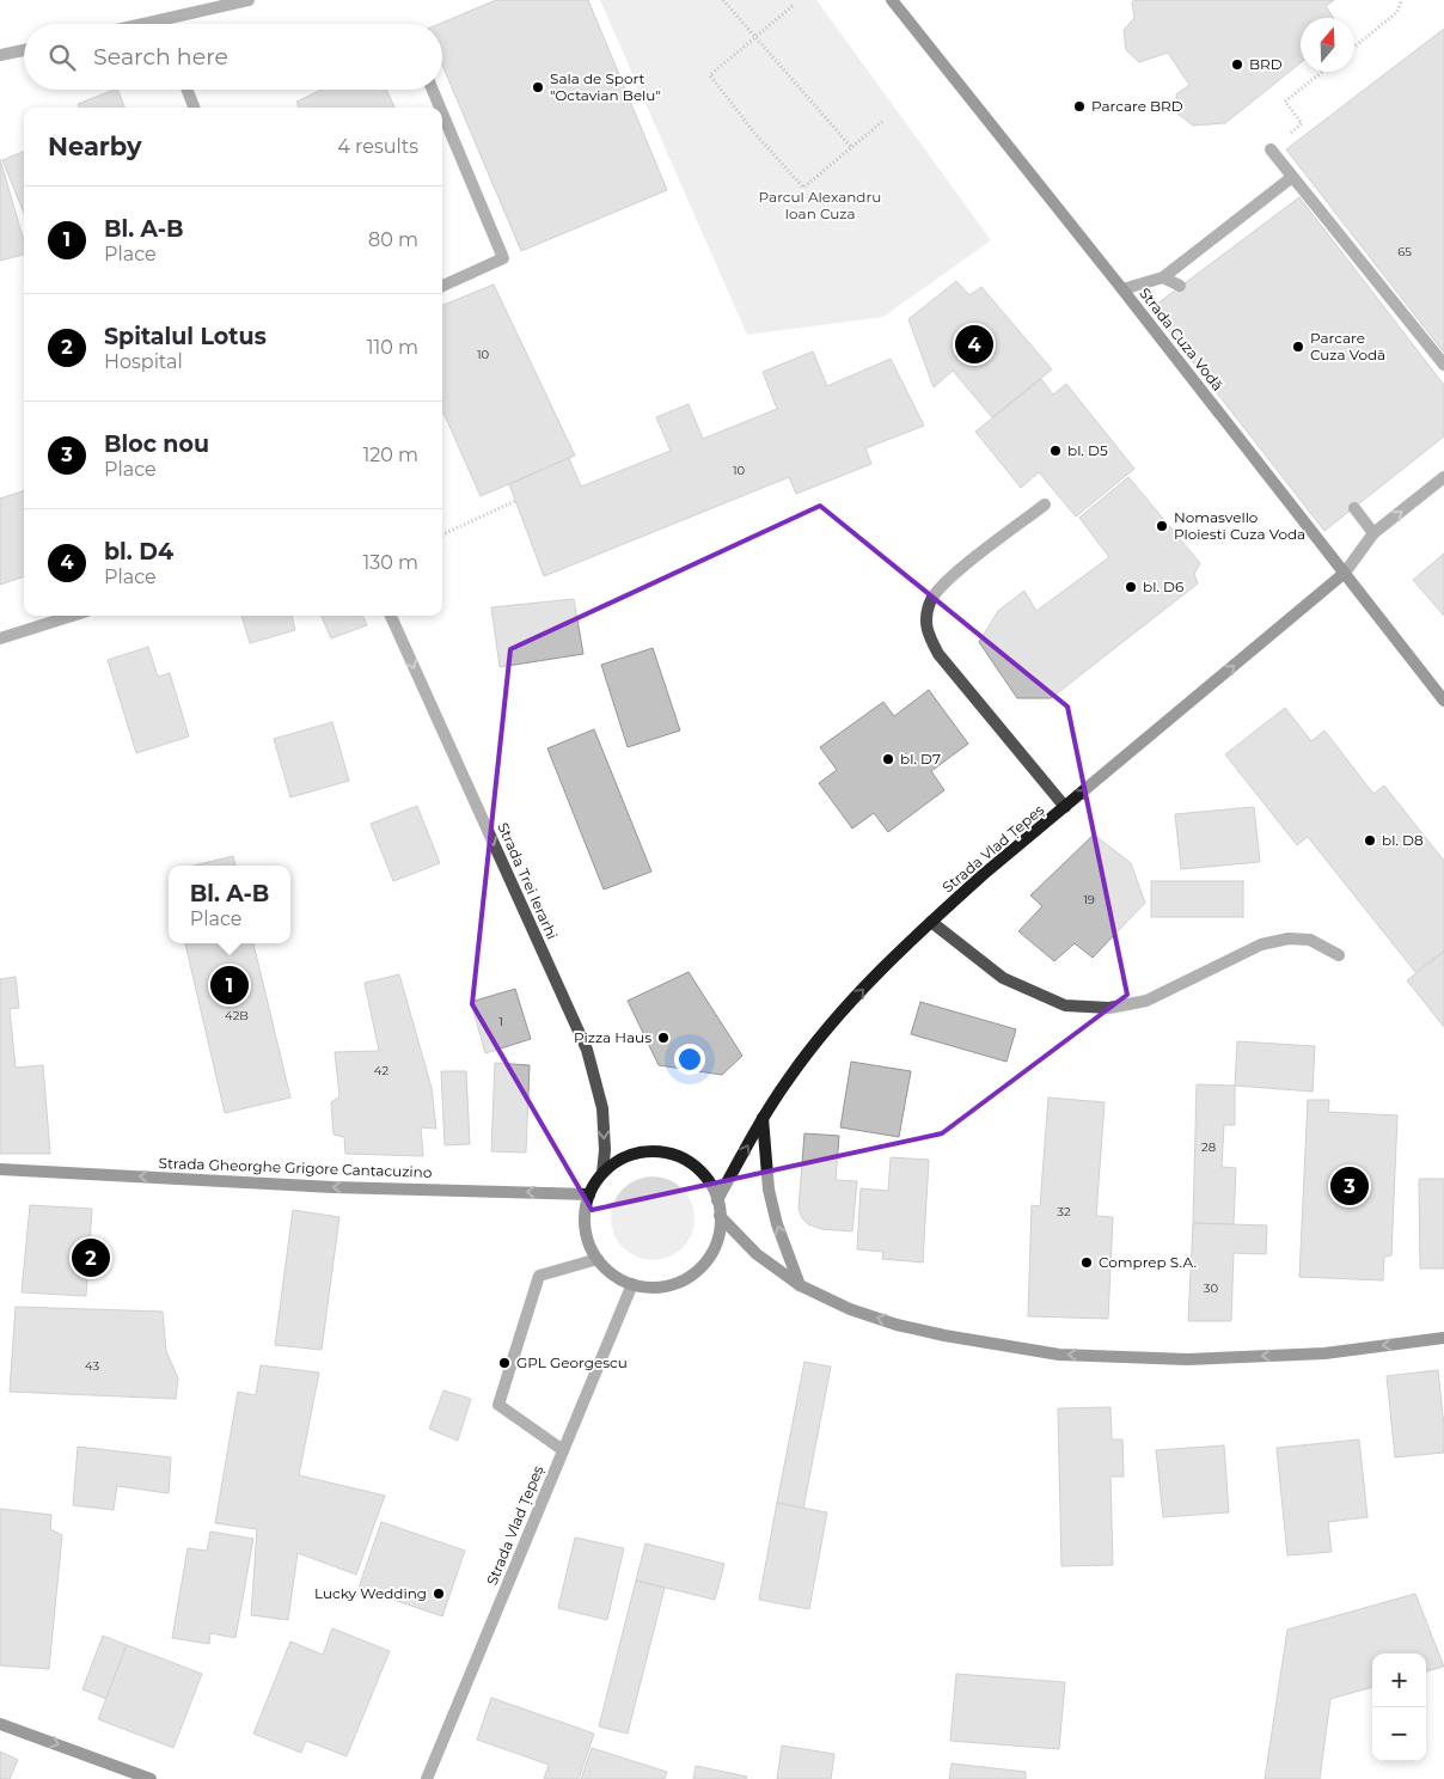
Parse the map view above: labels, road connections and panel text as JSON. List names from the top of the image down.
{
  "streets": {
    "main road": ["Strada Cuza Vodă", "Strada Vlad Țepeș", "Strada Gheorghe Grigore Cantacuzino"],
    "street": ["Strada Trei Ierarhi"]
  },
  "crossings": [
    ["Strada Cuza Vodă", "Strada Vlad Țepeș"],
    ["Strada Vlad Țepeș", "Strada Trei Ierarhi"],
    ["Strada Vlad Țepeș", "Strada Gheorghe Grigore Cantacuzino"],
    ["Strada Trei Ierarhi", "Strada Gheorghe Grigore Cantacuzino"]
  ],
  "one_way": ["Strada Vlad Țepeș", "Strada Trei Ierarhi", "Strada Gheorghe Grigore Cantacuzino"],
  "parks": ["Parcul Alexandru Ioan Cuza"],
  "places": [
    "BRD",
    "Sala de Sport \"Octavian Belu\"",
    "Parcare BRD",
    "Parcare Cuza Vodă",
    "bl. D5",
    "Nomasvello Ploiesti Cuza Voda",
    "bl. D6",
    "bl. D7",
    "bl. D8",
    "Pizza Haus",
    "Comprep S.A.",
    "GPL Georgescu",
    "Lucky Wedding"
  ],
  "house_numbers": [
    "65",
    "10",
    "10",
    "19",
    "42B",
    "1",
    "42",
    "28",
    "32",
    "30",
    "43"
  ],
  "north": "top",
  "page": {
    "search": "Search here",
    "heading": ["Nearby", "4 results"],
    "list": [
      {
        "mark": "1",
        "name": "Bl. A-B",
        "note": "Place",
        "value": "80 m"
      },
      {
        "mark": "2",
        "name": "Spitalul Lotus",
        "note": "Hospital",
        "value": "110 m"
      },
      {
        "mark": "3",
        "name": "Bloc nou",
        "note": "Place",
        "value": "120 m"
      },
      {
        "mark": "4",
        "name": "bl. D4",
        "note": "Place",
        "value": "130 m"
      }
    ],
    "pins": [
      "4",
      "1",
      "3",
      "2"
    ],
    "popup": ["Bl. A-B", "Place"],
    "map_buttons": ["+", "−"]
  }
}
